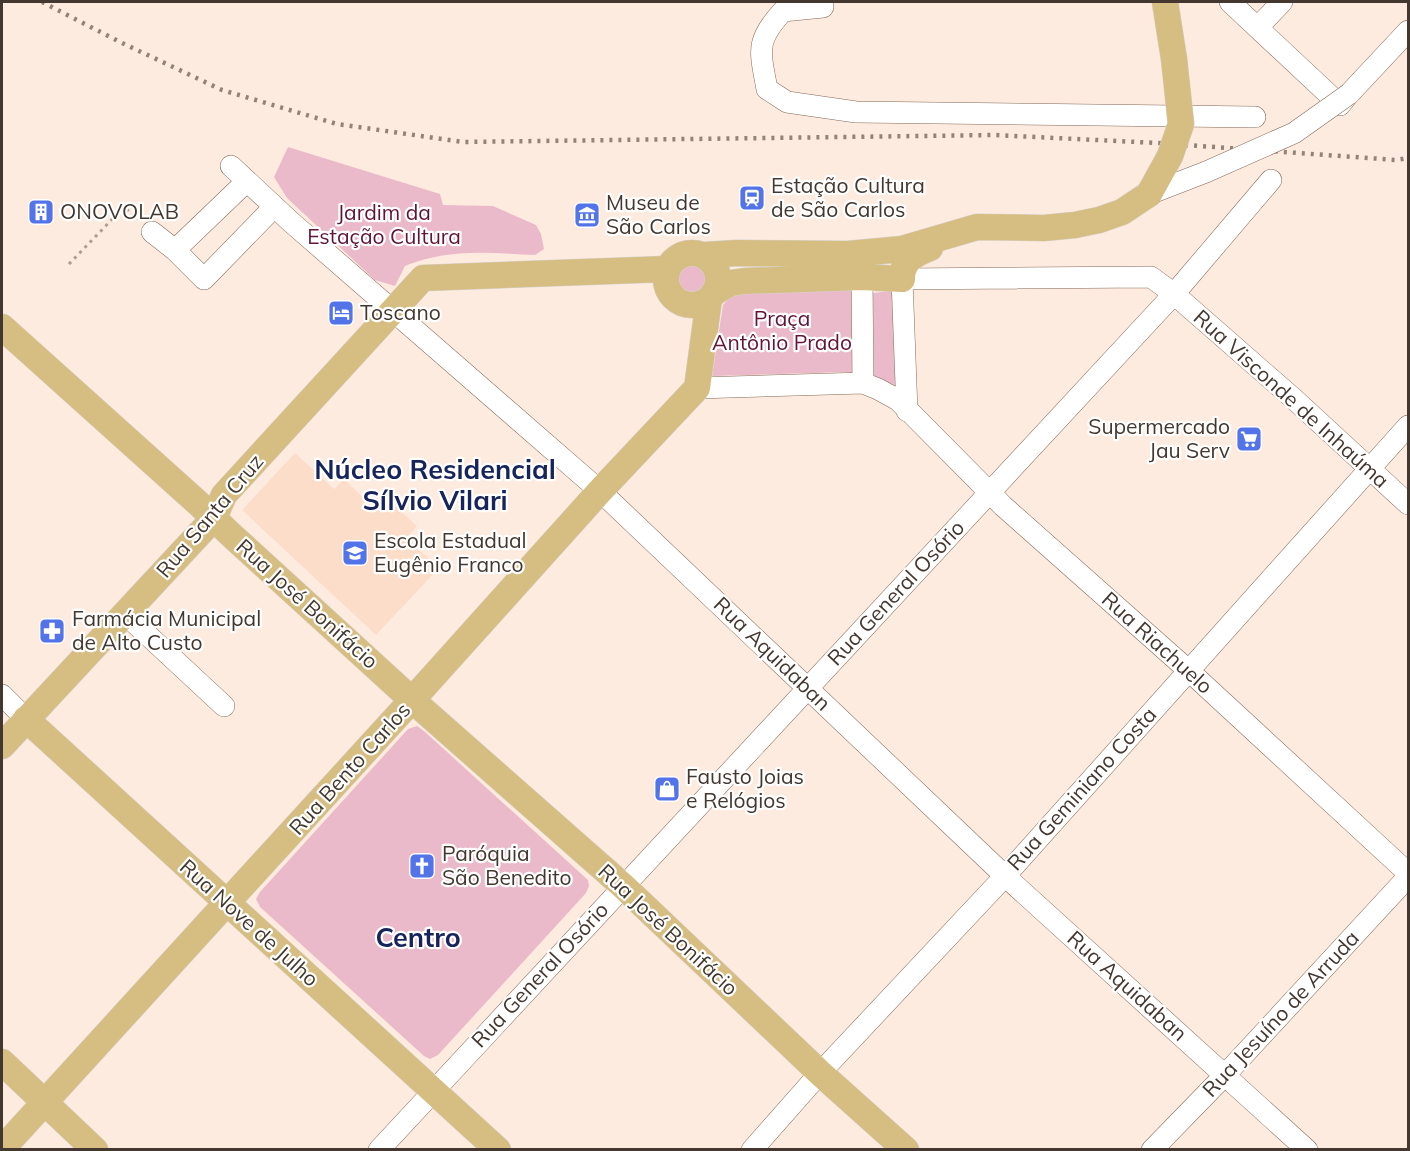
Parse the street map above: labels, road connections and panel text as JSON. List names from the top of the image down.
{
  "streets": {
    "main road": [
      "Rua Santa Cruz",
      "Rua José Bonifácio",
      "Rua Bento Carlos",
      "Rua Nove de Julho"
    ],
    "street": [
      "Rua Visconde de Inhaúma",
      "Rua General Osório",
      "Rua Riachuelo",
      "Rua Aquidaban",
      "Rua Geminiano Costa",
      "Rua Jesuíno de Arruda"
    ]
  },
  "crossings": [
    ["Rua Visconde de Inhaúma", "Rua General Osório"],
    ["Rua Visconde de Inhaúma", "Rua Geminiano Costa"],
    ["Rua Santa Cruz", "Rua José Bonifácio"],
    ["Rua Santa Cruz", "Rua Aquidaban"],
    ["Rua Santa Cruz", "Rua Nove de Julho"],
    ["Rua General Osório", "Rua José Bonifácio"],
    ["Rua General Osório", "Rua Riachuelo"],
    ["Rua General Osório", "Rua Aquidaban"],
    ["Rua General Osório", "Rua Nove de Julho"],
    ["Rua José Bonifácio", "Rua Bento Carlos"],
    ["Rua José Bonifácio", "Rua Geminiano Costa"],
    ["Rua Riachuelo", "Rua Geminiano Costa"],
    ["Rua Riachuelo", "Rua Jesuíno de Arruda"],
    ["Rua Aquidaban", "Rua Bento Carlos"],
    ["Rua Aquidaban", "Rua Geminiano Costa"],
    ["Rua Aquidaban", "Rua Jesuíno de Arruda"],
    ["Rua Bento Carlos", "Rua Nove de Julho"]
  ],
  "districts": ["Núcleo Residencial Sílvio Vilari", "Centro"],
  "parks": ["Jardim da Estação Cultura", "Praça Antônio Prado"],
  "places": {
    "station": ["Estação Cultura de São Carlos"],
    "building": ["ONOVOLAB"],
    "museum": ["Museu de São Carlos"],
    "hotel": ["Toscano"],
    "supermarket": ["Supermercado Jau Serv"],
    "school or university": ["Escola Estadual Eugênio Franco"],
    "pharmacy": ["Farmácia Municipal de Alto Custo"],
    "shop": ["Fausto Joias e Relógios"],
    "church": ["Paróquia São Benedito"]
  }
}
